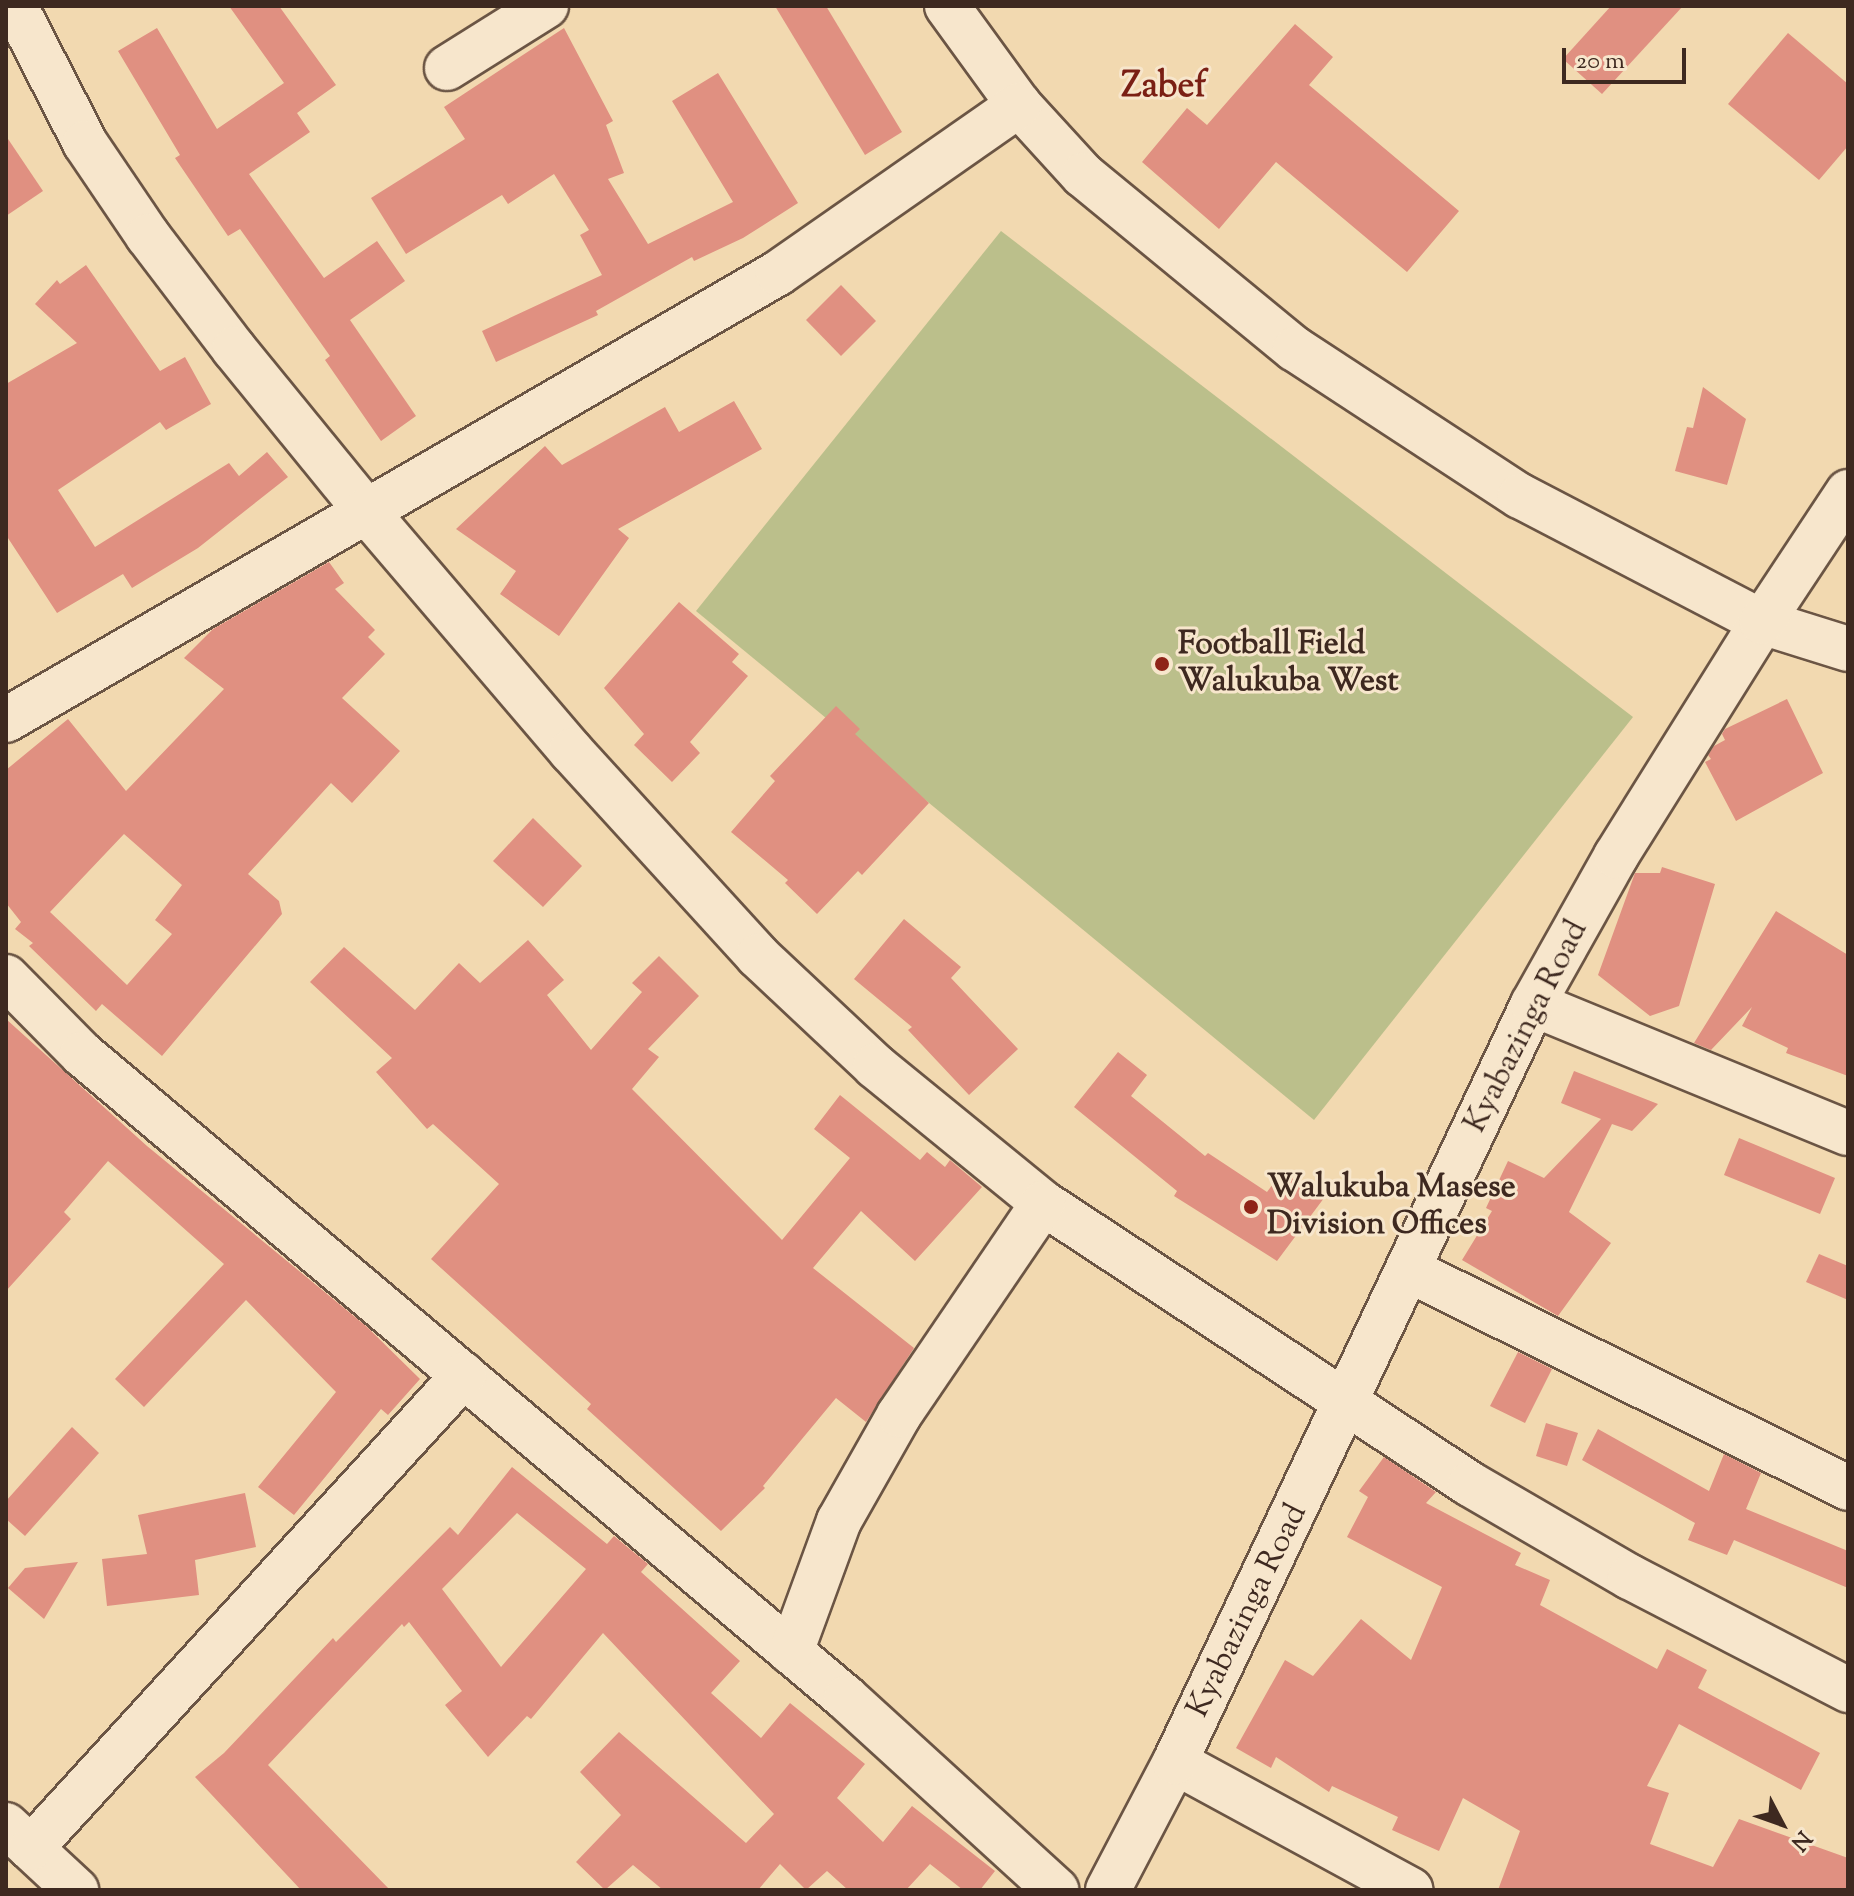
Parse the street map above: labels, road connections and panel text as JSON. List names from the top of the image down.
{
  "streets": {
    "street": ["Kyabazinga Road"]
  },
  "districts": ["Zabef"],
  "places": ["Football Field Walukuba West", "Walukuba Masese Division Offices"],
  "scale_bar": "20 m",
  "north": "bottom right"
}
